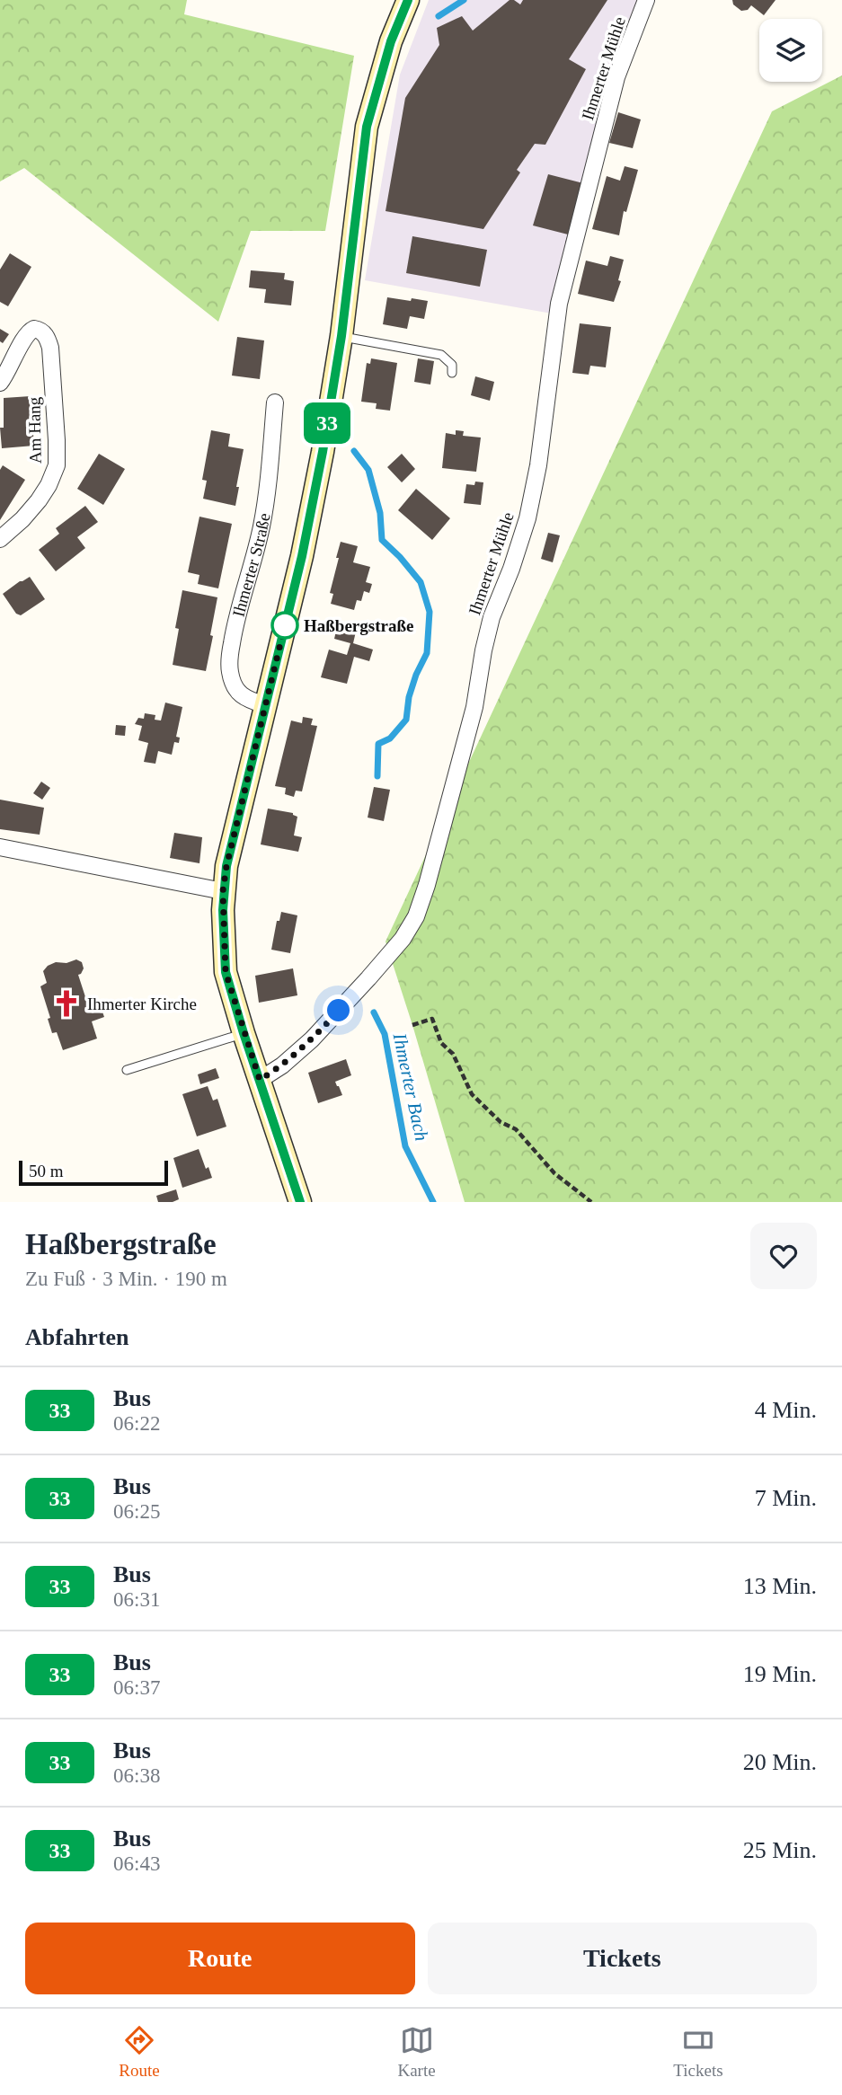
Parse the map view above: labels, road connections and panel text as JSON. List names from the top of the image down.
{
  "streets": {
    "street": ["Ihmerter Mühle", "Am Hang", "Ihmerter Straße"]
  },
  "water": ["Ihmerter Bach"],
  "places": {
    "other": ["Haßbergstraße"],
    "church": ["Ihmerter Kirche"]
  },
  "lines": ["bus line 33"],
  "scale_bar": "50 m",
  "page": {
    "on_map": "33",
    "scale": "50 m",
    "heading": [
      ["Haßbergstraße", "Zu Fuß · 3 Min. · 190 m"],
      "Abfahrten"
    ],
    "list": [
      {
        "mark": "33",
        "name": "Bus",
        "note": "06:22",
        "value": "4 Min."
      },
      {
        "mark": "33",
        "name": "Bus",
        "note": "06:25",
        "value": "7 Min."
      },
      {
        "mark": "33",
        "name": "Bus",
        "note": "06:31",
        "value": "13 Min."
      },
      {
        "mark": "33",
        "name": "Bus",
        "note": "06:37",
        "value": "19 Min."
      },
      {
        "mark": "33",
        "name": "Bus",
        "note": "06:38",
        "value": "20 Min."
      },
      {
        "mark": "33",
        "name": "Bus",
        "note": "06:43",
        "value": "25 Min."
      }
    ],
    "buttons": ["Route", "Tickets"],
    "tabs": ["Route", "Karte", "Tickets"]
  }
}
